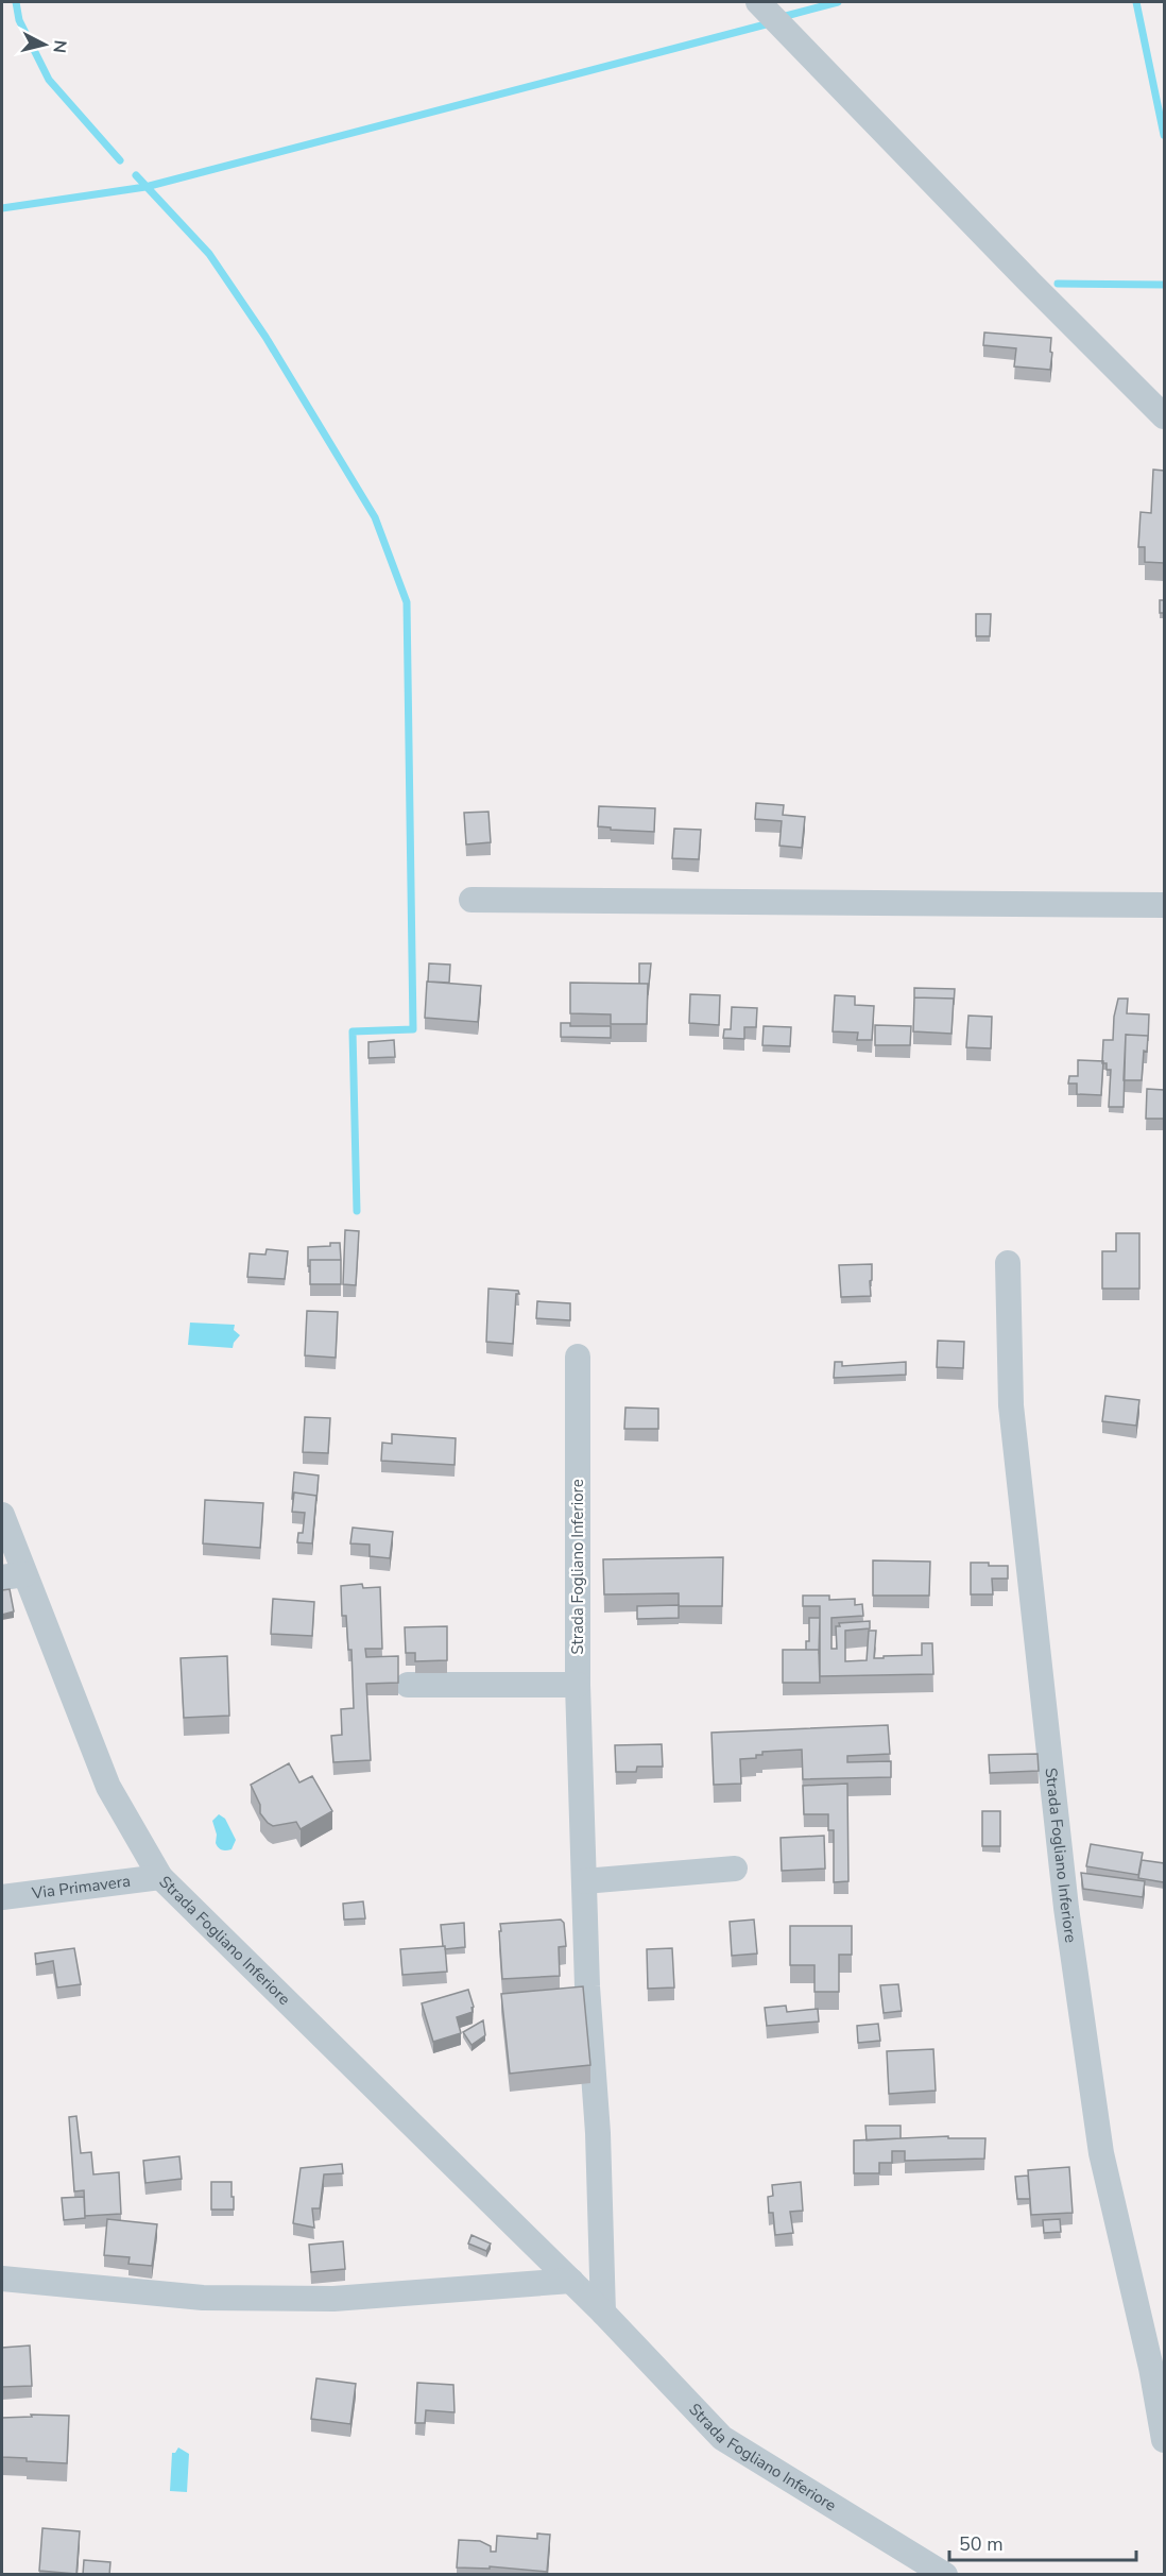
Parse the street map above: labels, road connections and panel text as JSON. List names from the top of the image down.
{
  "streets": {
    "street": ["Strada Fogliano Inferiore", "Via Primavera"]
  },
  "crossings": [
    ["Strada Fogliano Inferiore", "Via Primavera"]
  ],
  "scale_bar": "50 m",
  "north": "right"
}
